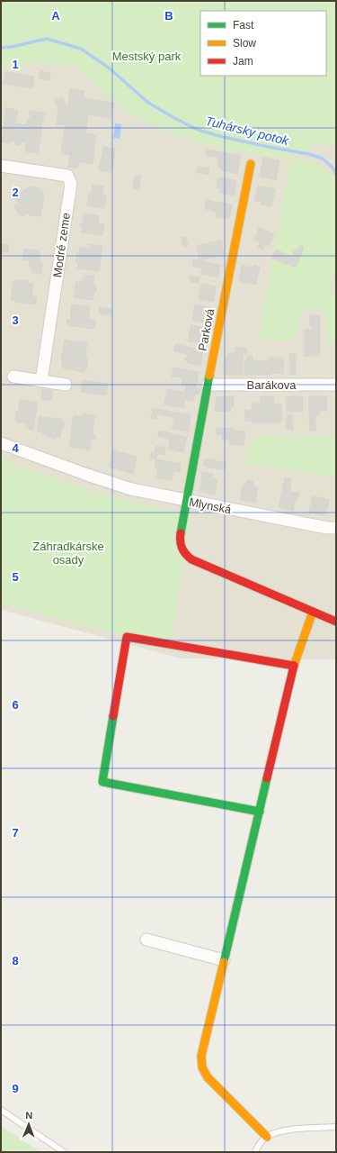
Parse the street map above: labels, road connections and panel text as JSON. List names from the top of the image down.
{
  "streets": {
    "street": [
      "Modré zeme",
      "Parková",
      "Barákova",
      "Mlynská"
    ]
  },
  "crossings": [
    ["Parková", "Barákova"],
    ["Parková", "Mlynská"]
  ],
  "water": ["Tuhársky potok"],
  "parks": ["Mestský park", "Záhradkárske osady"],
  "legend": ["Fast", "Slow", "Jam"],
  "north": "top",
  "grid": {
    "columns": ["A", "B"],
    "rows": [
      "1",
      "2",
      "3",
      "4",
      "5",
      "6",
      "7",
      "8",
      "9"
    ]
  }
}
